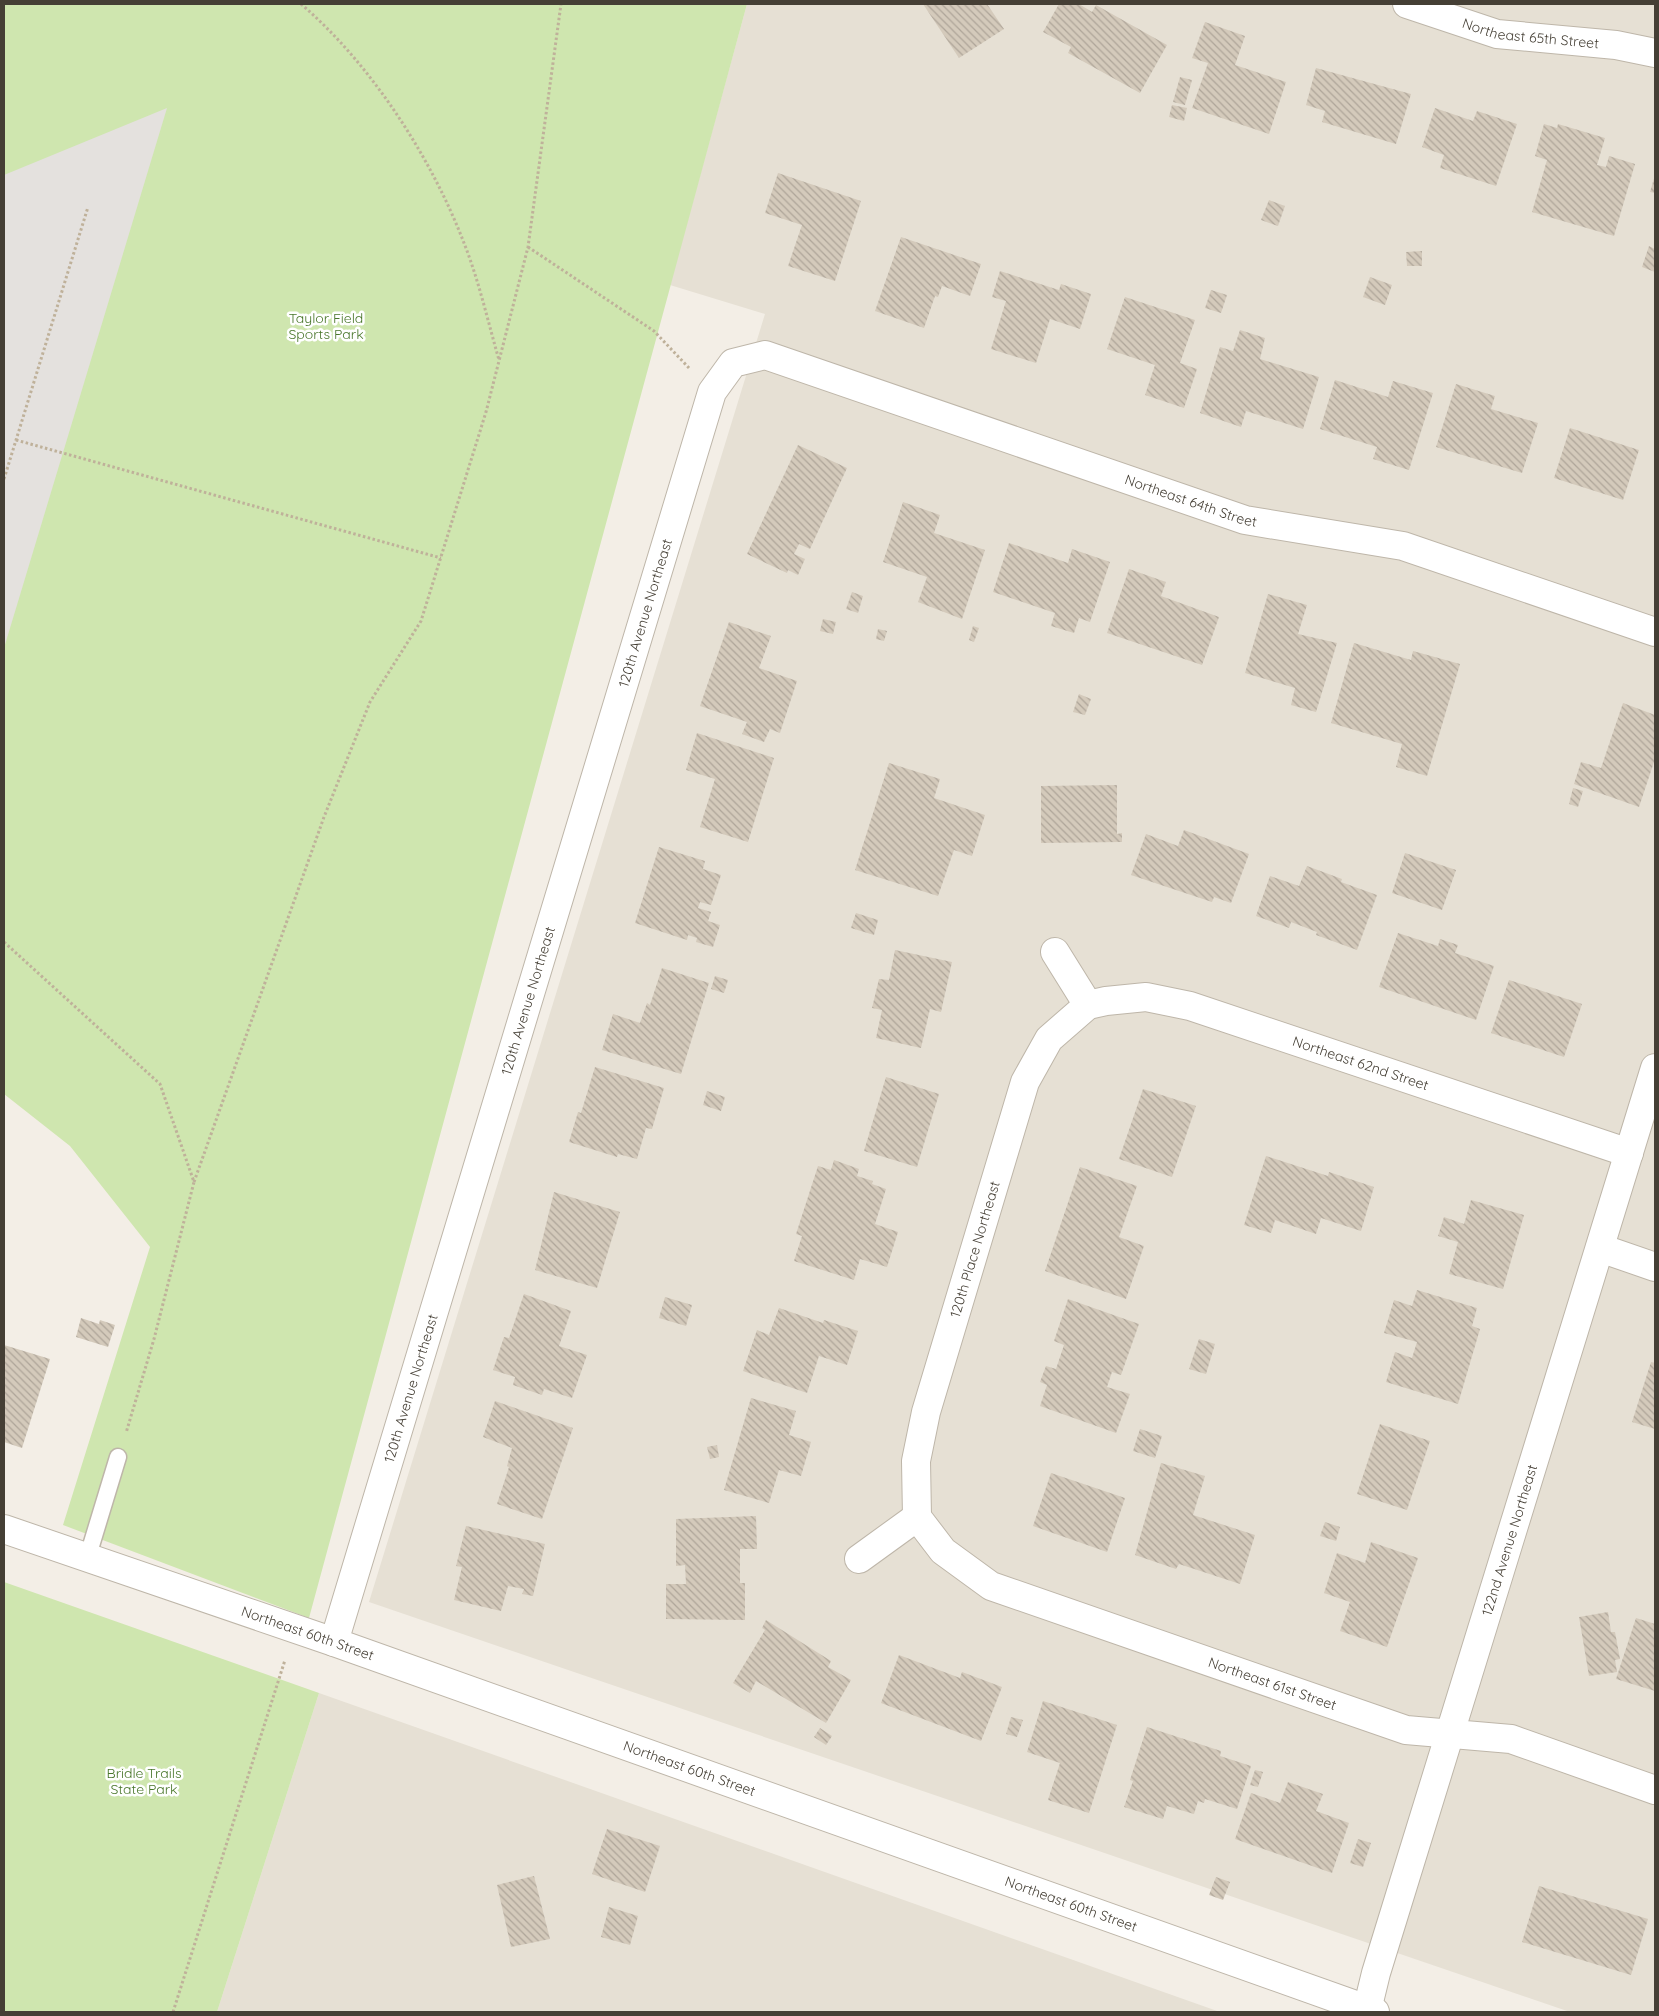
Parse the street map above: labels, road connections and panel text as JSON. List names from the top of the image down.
{
  "streets": {
    "street": [
      "Northeast 65th Street",
      "Northeast 64th Street",
      "120th Avenue Northeast",
      "Northeast 62nd Street",
      "120th Place Northeast",
      "122nd Avenue Northeast",
      "Northeast 60th Street",
      "Northeast 61st Street"
    ]
  },
  "crossings": [
    ["Northeast 64th Street", "120th Avenue Northeast"],
    ["120th Avenue Northeast", "Northeast 60th Street"],
    ["Northeast 62nd Street", "120th Place Northeast"],
    ["Northeast 62nd Street", "122nd Avenue Northeast"],
    ["120th Place Northeast", "Northeast 61st Street"],
    ["122nd Avenue Northeast", "Northeast 60th Street"],
    ["122nd Avenue Northeast", "Northeast 61st Street"]
  ],
  "parks": ["Taylor Field Sports Park", "Bridle Trails State Park"]
}
